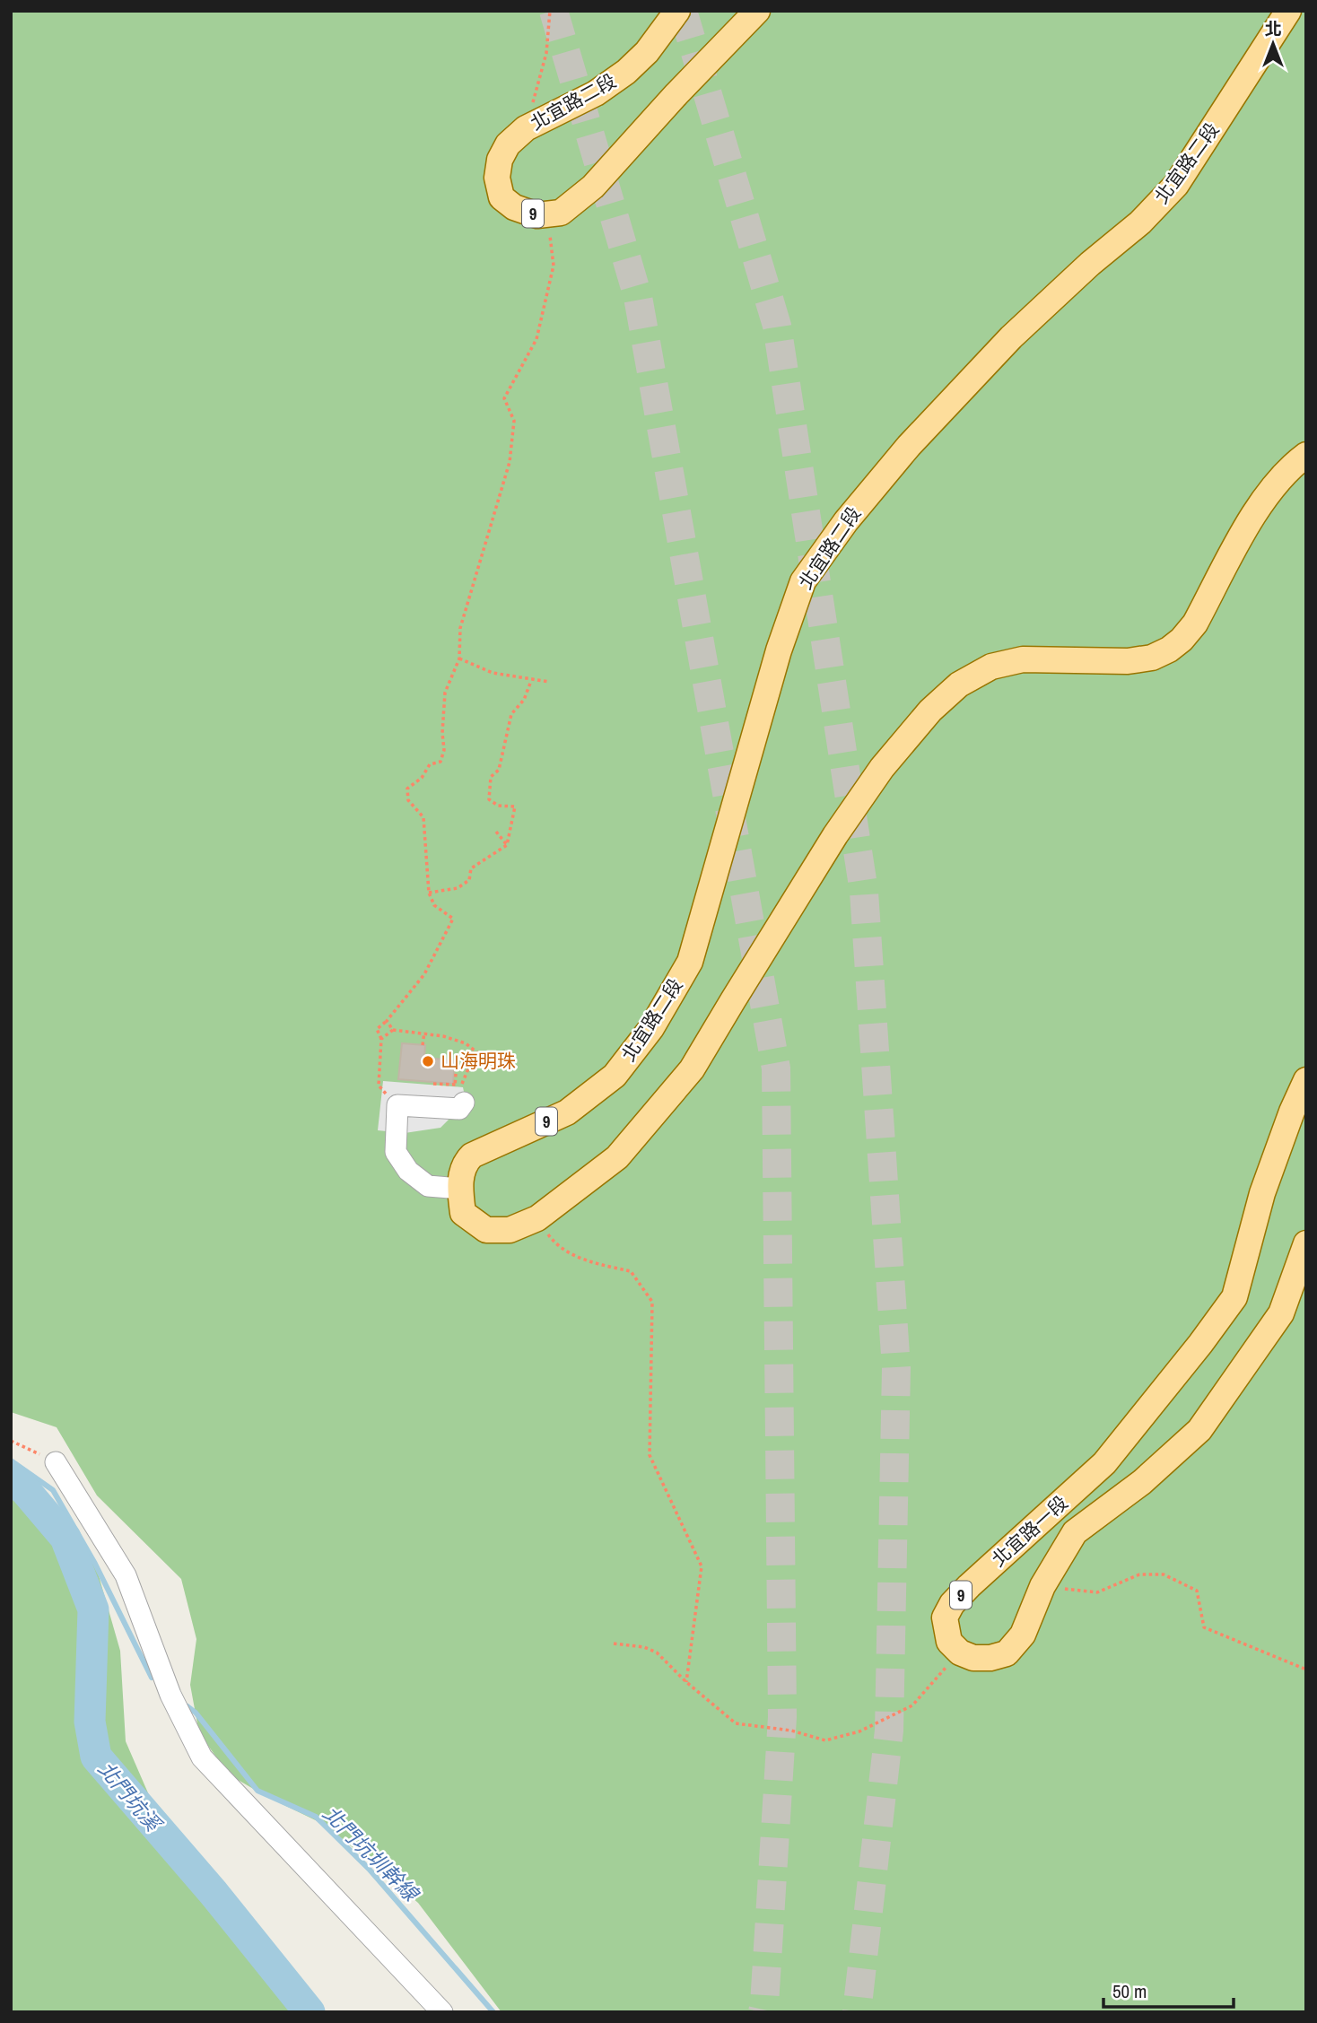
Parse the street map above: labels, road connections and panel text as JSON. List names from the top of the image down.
{
  "streets": {
    "main road": ["北宜路二段", "9", "北宜路一段"]
  },
  "crossings": [
    ["北宜路二段", "9"]
  ],
  "water": ["北門坑溪", "北門坑圳幹線"],
  "places": ["山海明珠"],
  "scale_bar": "50 m",
  "north": "top"
}
